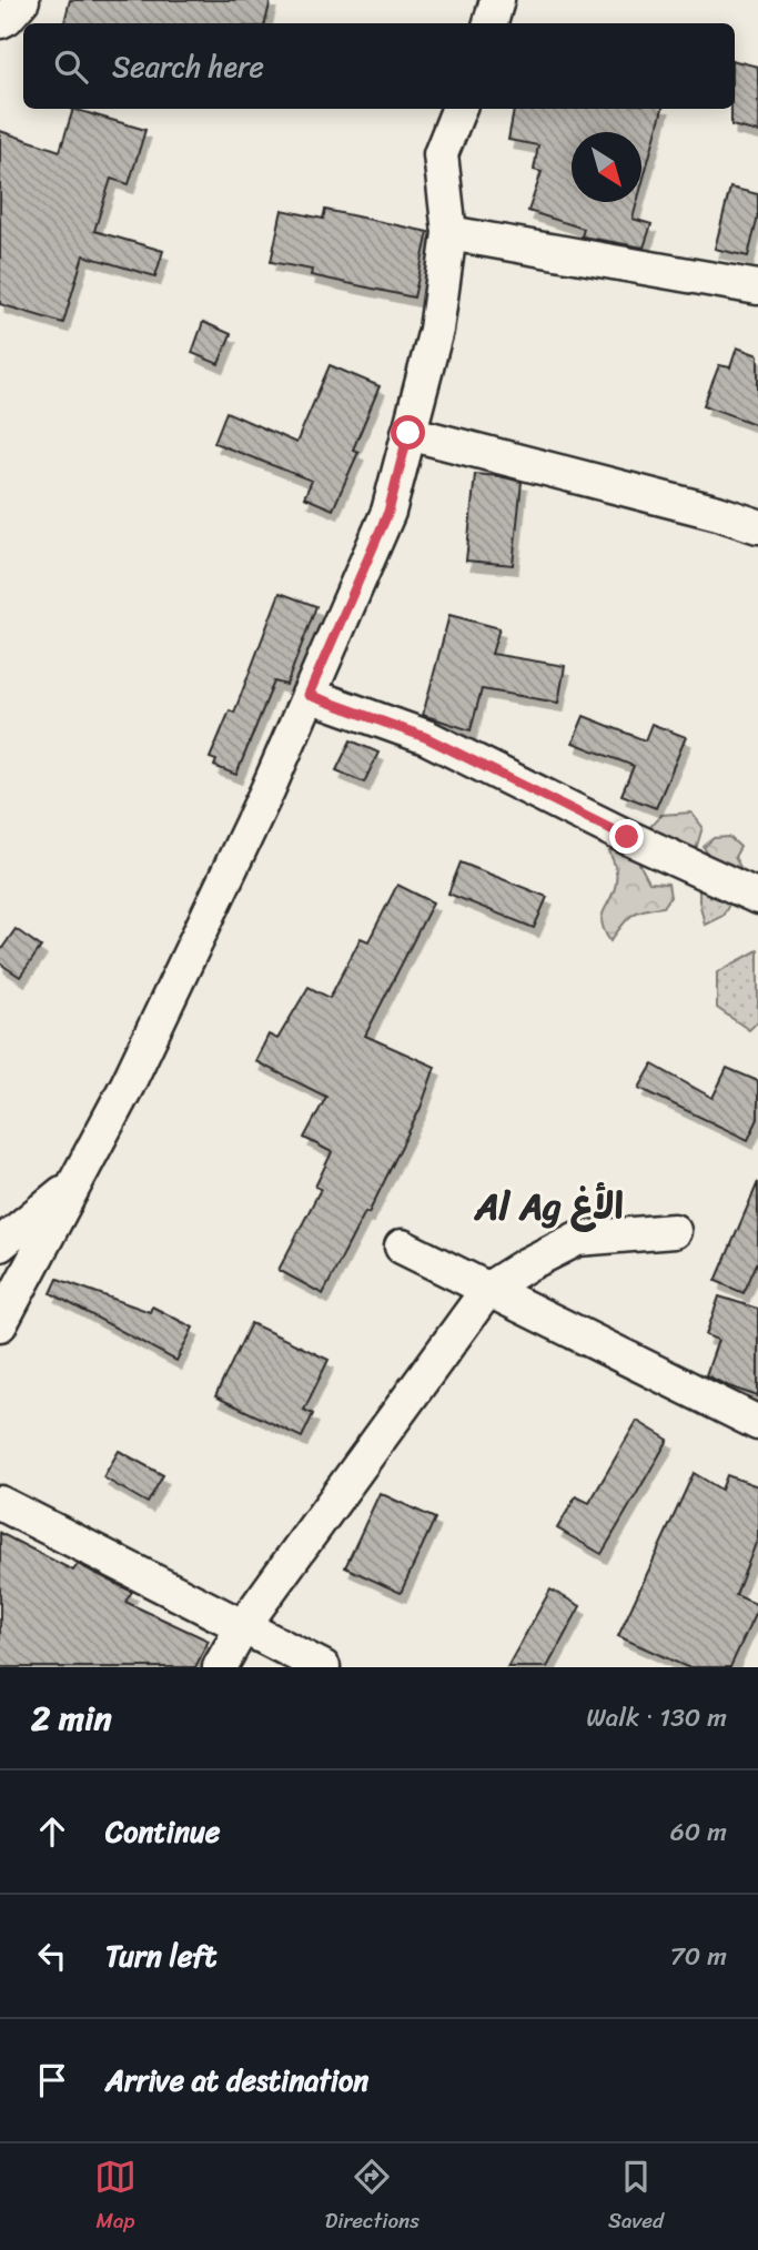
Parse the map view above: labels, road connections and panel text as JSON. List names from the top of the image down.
{
  "districts": ["Al Ag الأغ"],
  "north": "bottom right",
  "page": {
    "search": "Search here",
    "heading": ["2 min", "Walk · 130 m"],
    "list": [
      ["Continue", "60 m"],
      ["Turn left", "70 m"],
      "Arrive at destination"
    ],
    "nav": ["Map", "Directions", "Saved"]
  }
}
